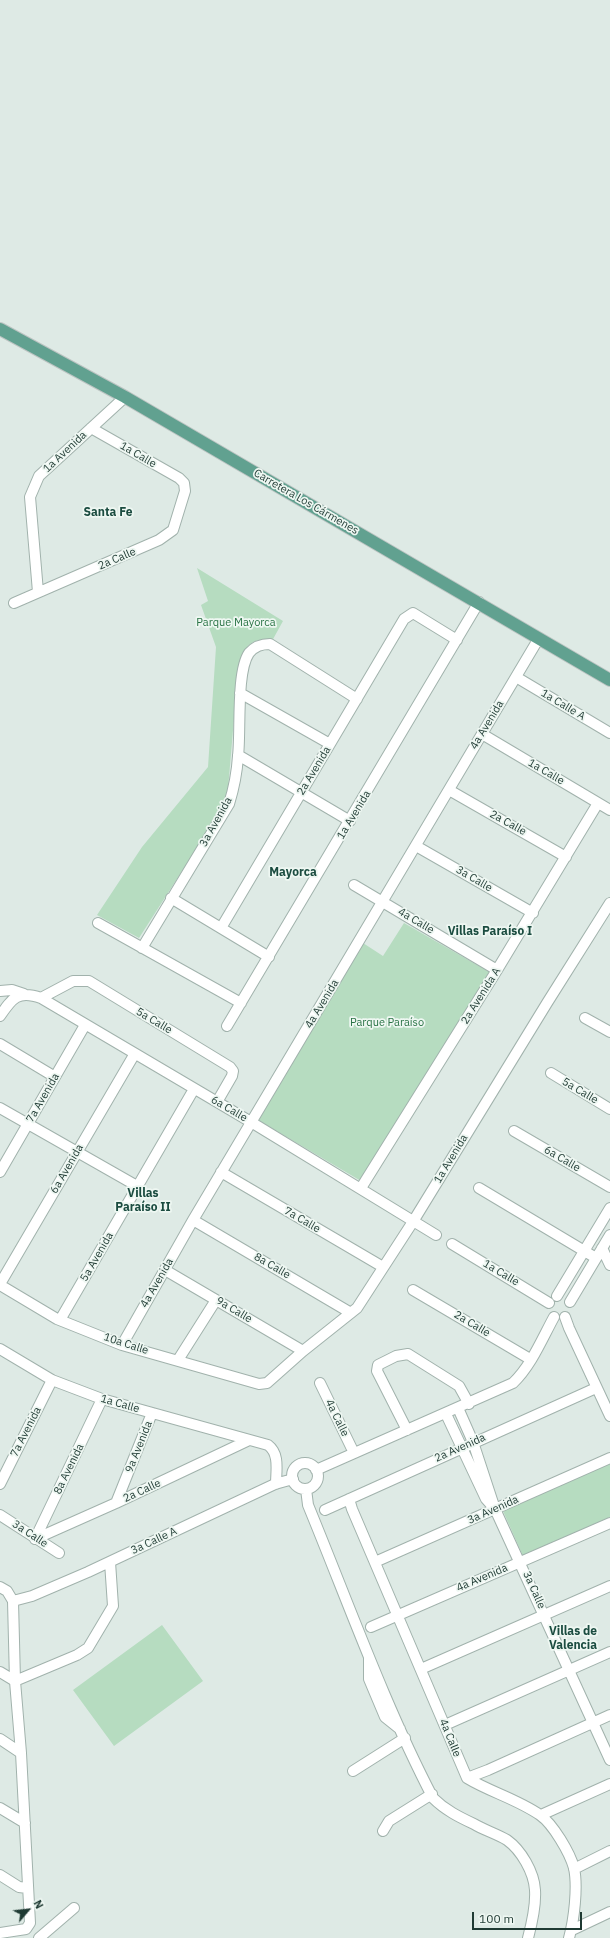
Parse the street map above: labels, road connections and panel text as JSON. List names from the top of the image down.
{
  "streets": {
    "main road": ["Carretera Los Cármenes"],
    "street": [
      "1a Avenida",
      "1a Calle",
      "2a Calle",
      "1a Calle A",
      "4a Avenida",
      "2a Avenida",
      "3a Avenida",
      "3a Calle",
      "4a Calle",
      "2a Avenida A",
      "5a Calle",
      "7a Avenida",
      "6a Calle",
      "6a Avenida",
      "7a Calle",
      "5a Avenida",
      "8a Calle",
      "9a Calle",
      "10a Calle",
      "9a Avenida",
      "8a Avenida",
      "3a Calle A"
    ]
  },
  "crossings": [
    ["1a Avenida", "1a Calle"],
    ["1a Avenida", "Carretera Los Cármenes"],
    ["1a Avenida", "2a Calle"],
    ["1a Avenida", "2a Avenida"],
    ["1a Avenida", "6a Calle"],
    ["1a Avenida", "7a Calle"],
    ["1a Avenida", "8a Calle"],
    ["1a Avenida", "9a Calle"],
    ["1a Avenida", "10a Calle"],
    ["1a Calle", "2a Calle"],
    ["1a Calle", "4a Avenida"],
    ["1a Calle", "2a Avenida A"],
    ["1a Calle", "7a Avenida"],
    ["1a Calle", "9a Avenida"],
    ["1a Calle", "8a Avenida"],
    ["1a Calle", "3a Calle A"],
    ["Carretera Los Cármenes", "4a Avenida"],
    ["2a Calle", "4a Avenida"],
    ["2a Calle", "3a Calle"],
    ["2a Calle", "2a Avenida A"],
    ["2a Calle", "9a Avenida"],
    ["2a Calle", "8a Avenida"],
    ["1a Calle A", "4a Avenida"],
    ["4a Avenida", "3a Calle"],
    ["4a Avenida", "4a Calle"],
    ["4a Avenida", "6a Calle"],
    ["4a Avenida", "7a Calle"],
    ["4a Avenida", "8a Calle"],
    ["4a Avenida", "9a Calle"],
    ["4a Avenida", "10a Calle"],
    ["2a Avenida", "3a Avenida"],
    ["2a Avenida", "3a Calle"],
    ["2a Avenida", "4a Calle"],
    ["3a Avenida", "3a Calle"],
    ["3a Avenida", "4a Calle"],
    ["3a Calle", "2a Avenida A"],
    ["3a Calle", "8a Avenida"],
    ["4a Calle", "2a Avenida A"],
    ["2a Avenida A", "6a Calle"],
    ["5a Calle", "6a Calle"],
    ["7a Avenida", "6a Calle"],
    ["6a Calle", "6a Avenida"],
    ["6a Calle", "5a Avenida"],
    ["6a Avenida", "10a Calle"],
    ["5a Avenida", "10a Calle"]
  ],
  "districts": [
    "Santa Fe",
    "Mayorca",
    "Villas Paraíso I",
    "Villas Paraíso II",
    "Villas de Valencia"
  ],
  "parks": ["Parque Mayorca", "Parque Paraíso"],
  "scale_bar": "100 m",
  "north": "top right"
}
